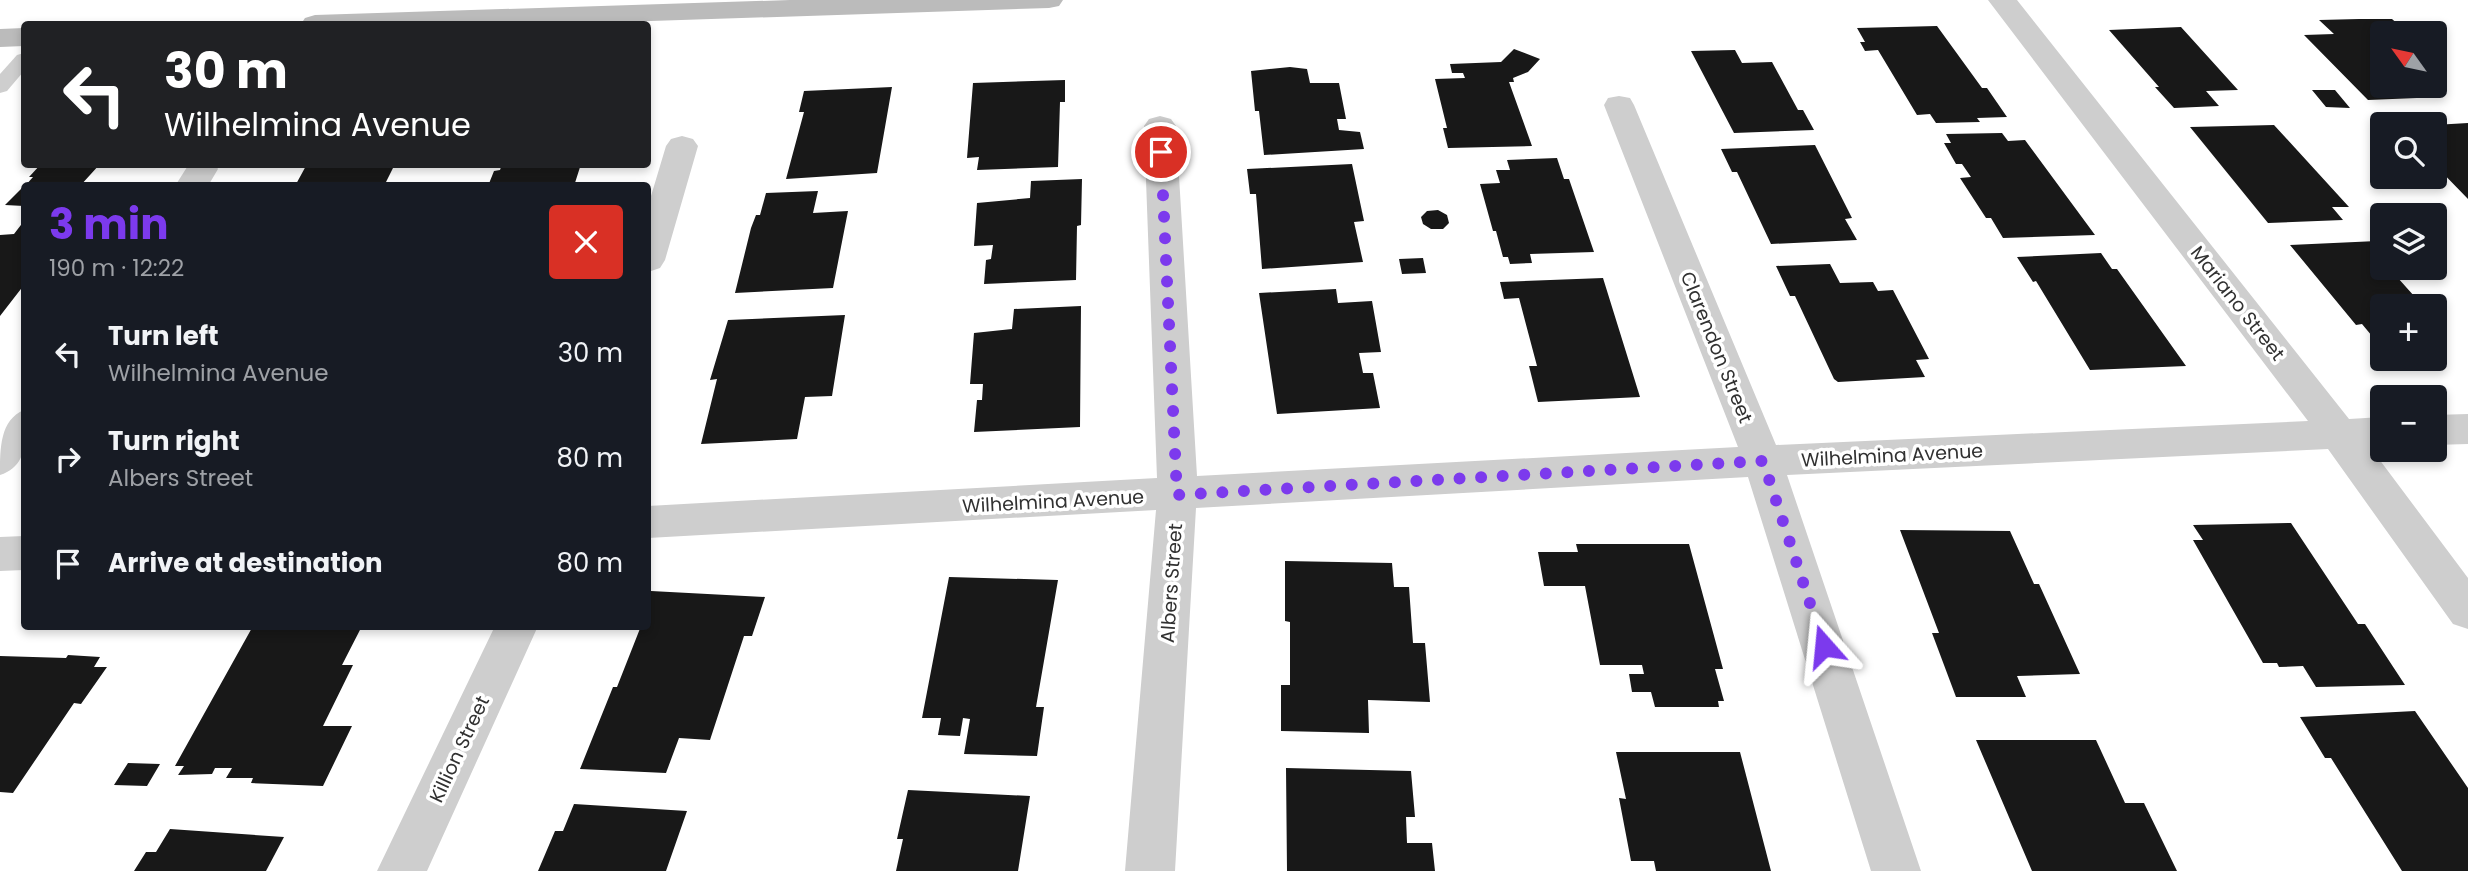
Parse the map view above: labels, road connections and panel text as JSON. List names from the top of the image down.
{
  "streets": {
    "street": [
      "Mariano Street",
      "Clarendon Street",
      "Wilhelmina Avenue",
      "Albers Street",
      "Killion Street"
    ]
  },
  "crossings": [
    ["Mariano Street", "Wilhelmina Avenue"],
    ["Clarendon Street", "Wilhelmina Avenue"],
    ["Wilhelmina Avenue", "Albers Street"]
  ],
  "north": "top left",
  "page": {
    "map_buttons": ["+", "−"],
    "turn": ["30 m", "Wilhelmina Avenue"],
    "heading": ["3 min", "190 m · 12:22"],
    "list": [
      {
        "name": "Turn left",
        "note": "Wilhelmina Avenue",
        "value": "30 m"
      },
      {
        "name": "Turn right",
        "note": "Albers Street",
        "value": "80 m"
      },
      {
        "name": "Arrive at destination",
        "value": "80 m"
      }
    ]
  }
}
